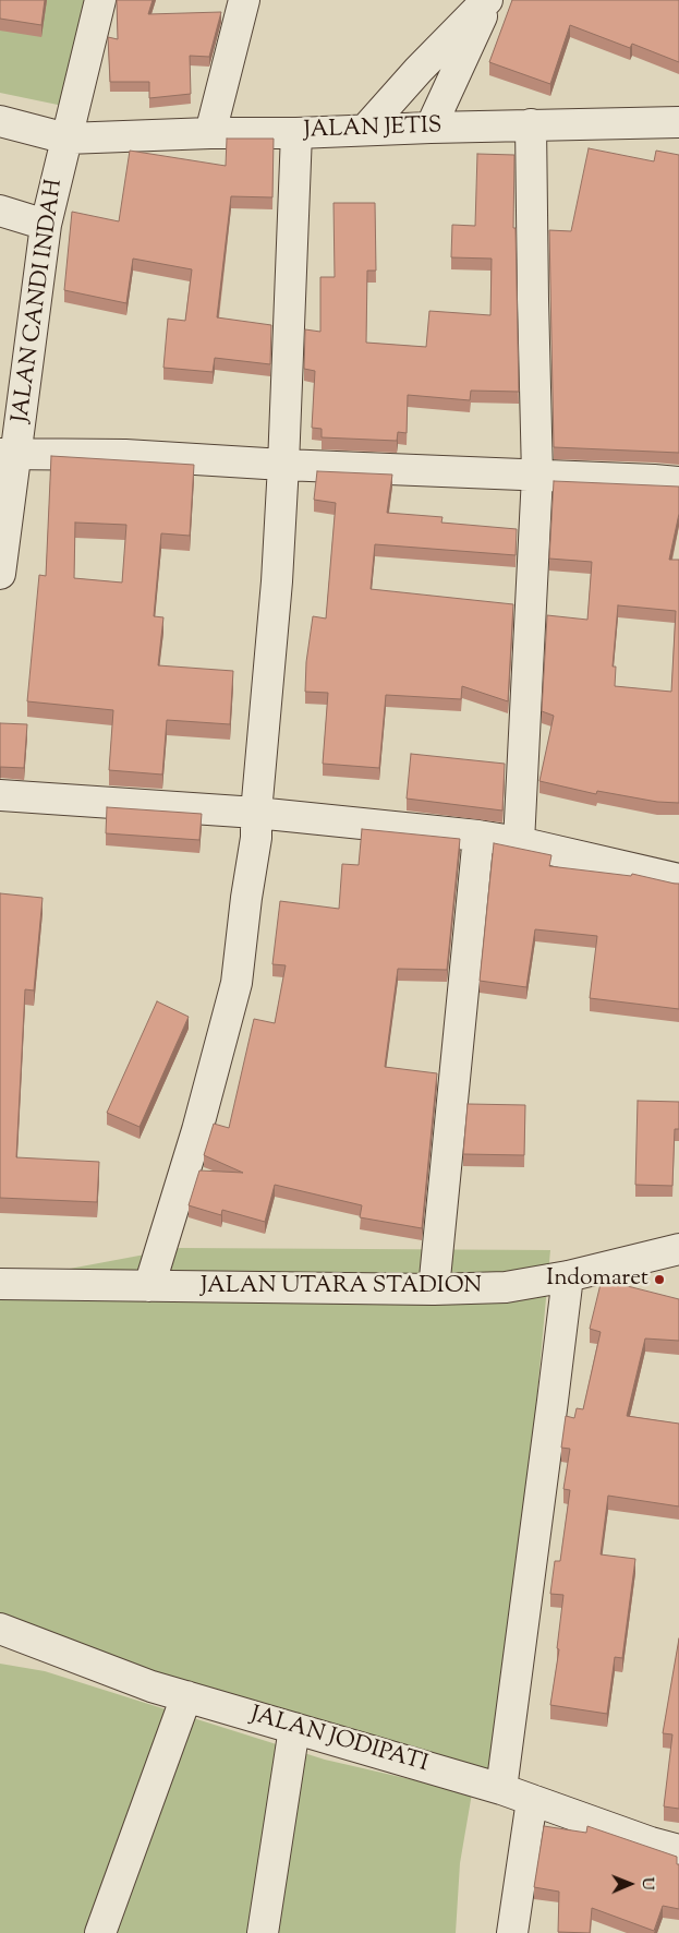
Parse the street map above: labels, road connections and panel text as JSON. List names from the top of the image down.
{
  "streets": {
    "street": [
      "JALAN JETIS",
      "JALAN CANDI INDAH",
      "JALAN UTARA STADION",
      "JALAN JODIPATI"
    ]
  },
  "crossings": [
    ["JALAN JETIS", "JALAN CANDI INDAH"]
  ],
  "places": ["Indomaret"],
  "north": "right"
}
